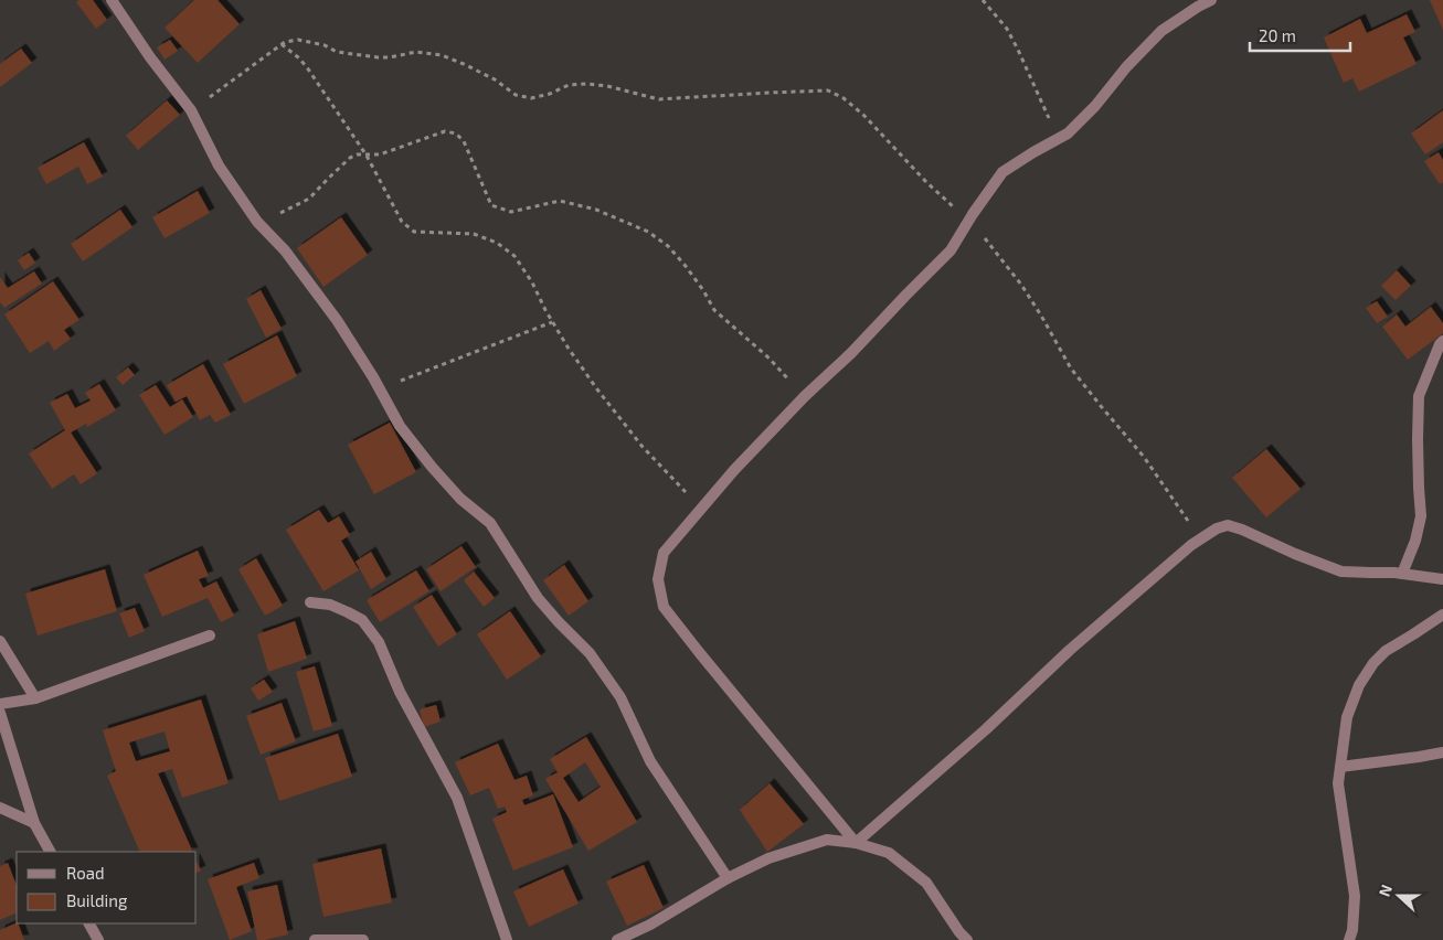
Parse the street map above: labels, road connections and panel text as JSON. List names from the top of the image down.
{
  "legend": ["Road", "Building"],
  "scale_bar": "20 m",
  "north": "left"
}
